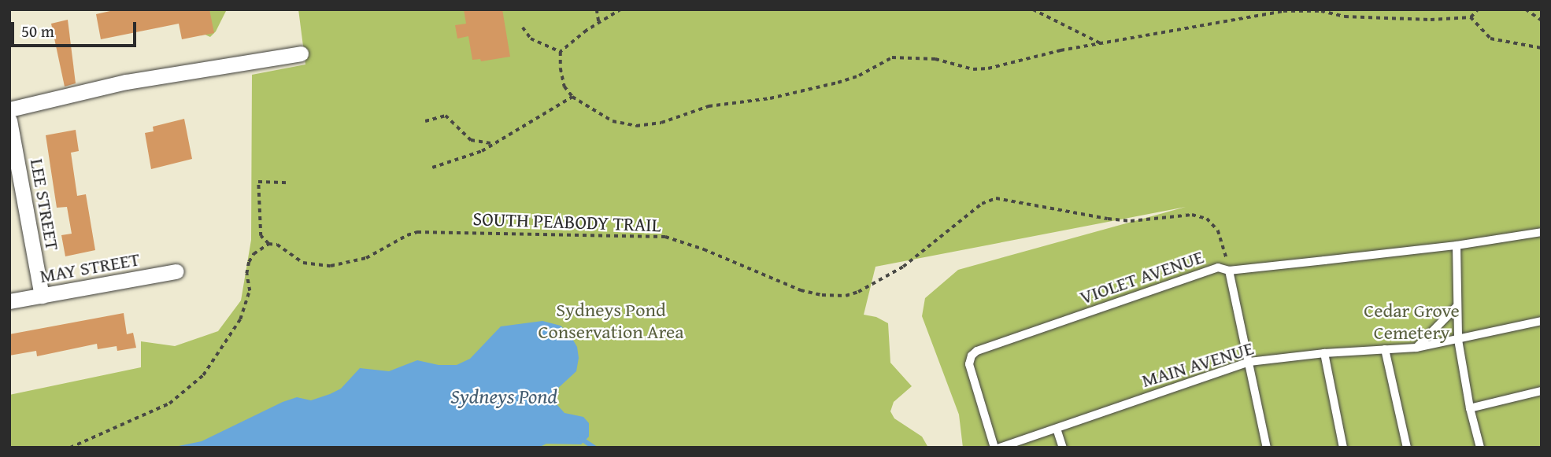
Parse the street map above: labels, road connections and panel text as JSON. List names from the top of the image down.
{
  "streets": {
    "street": ["LEE STREET", "MAY STREET"],
    "lane": ["VIOLET AVENUE", "MAIN AVENUE"],
    "path": ["SOUTH PEABODY TRAIL"]
  },
  "crossings": [
    ["LEE STREET", "MAY STREET"],
    ["SOUTH PEABODY TRAIL", "VIOLET AVENUE"]
  ],
  "water": ["Sydneys Pond"],
  "parks": ["Sydneys Pond Conservation Area", "Cedar Grove Cemetery"],
  "scale_bar": "50 m"
}
